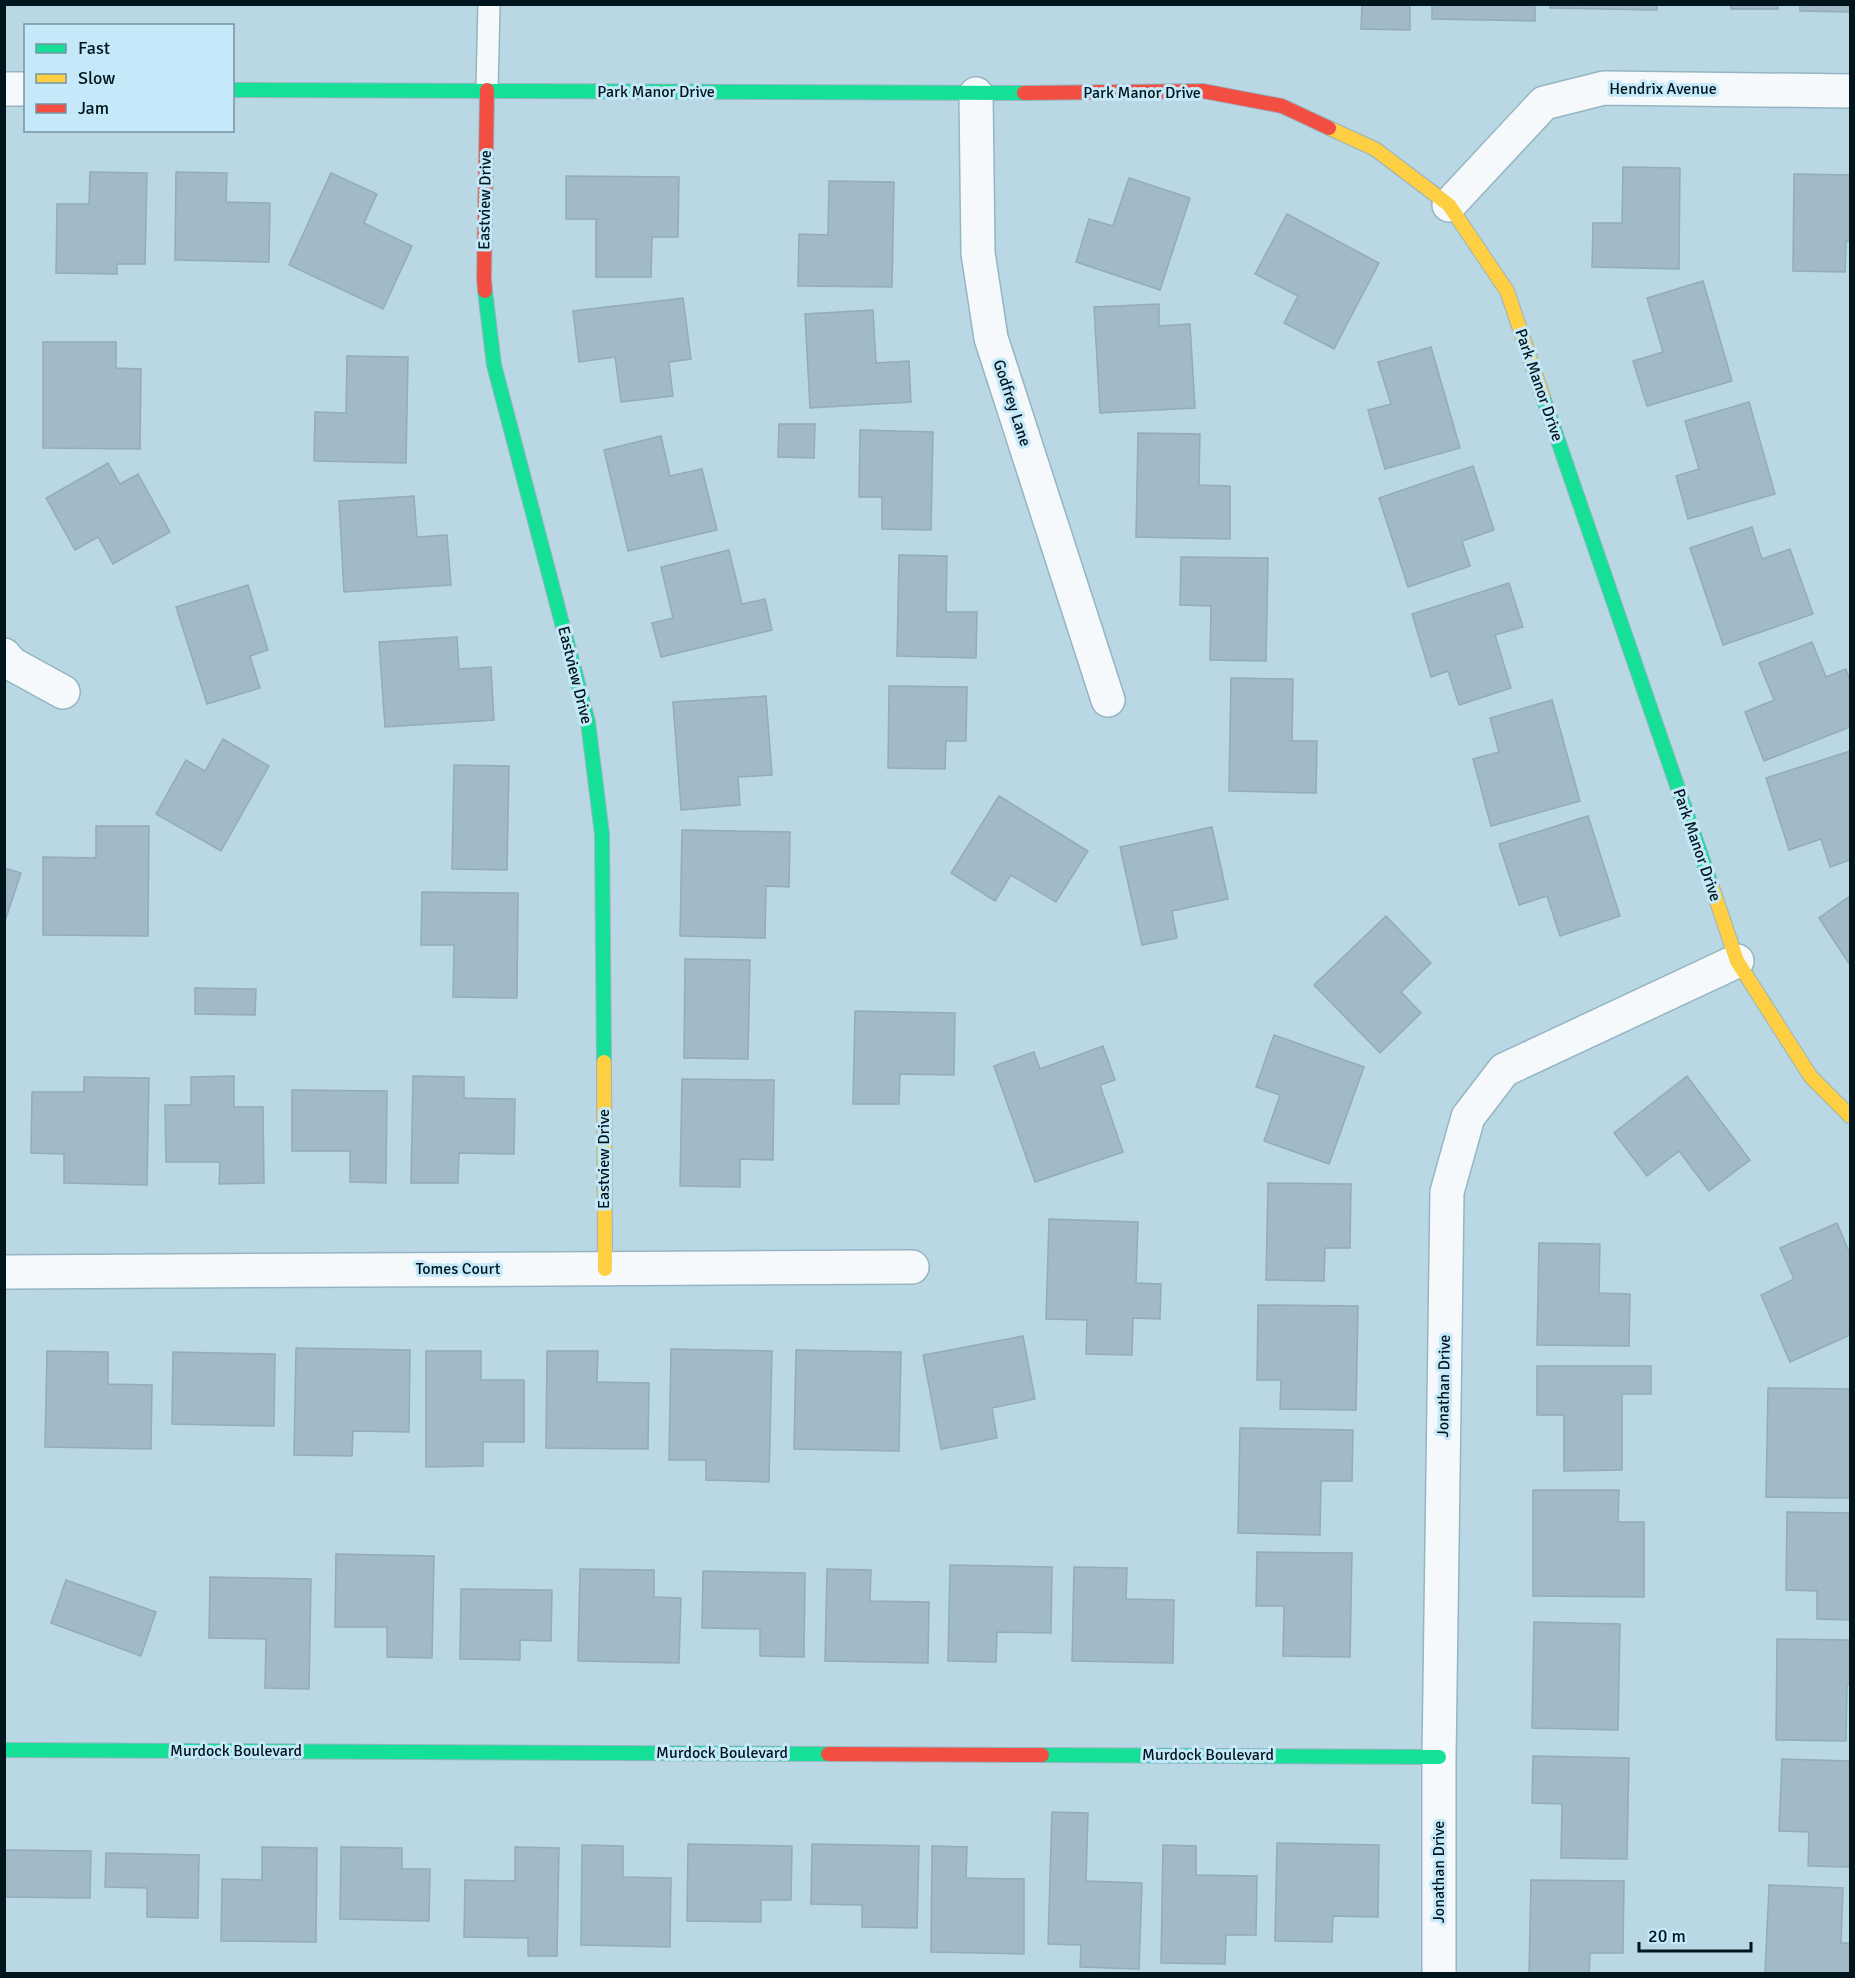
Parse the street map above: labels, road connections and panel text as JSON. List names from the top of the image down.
{
  "streets": {
    "street": [
      "Hendrix Avenue",
      "Park Manor Drive",
      "Eastview Drive",
      "Godfrey Lane",
      "Tomes Court",
      "Jonathan Drive",
      "Murdock Boulevard"
    ]
  },
  "crossings": [
    ["Hendrix Avenue", "Park Manor Drive"],
    ["Park Manor Drive", "Eastview Drive"],
    ["Park Manor Drive", "Godfrey Lane"],
    ["Park Manor Drive", "Jonathan Drive"],
    ["Eastview Drive", "Tomes Court"],
    ["Jonathan Drive", "Murdock Boulevard"]
  ],
  "legend": ["Fast", "Slow", "Jam"],
  "scale_bar": "20 m"
}
